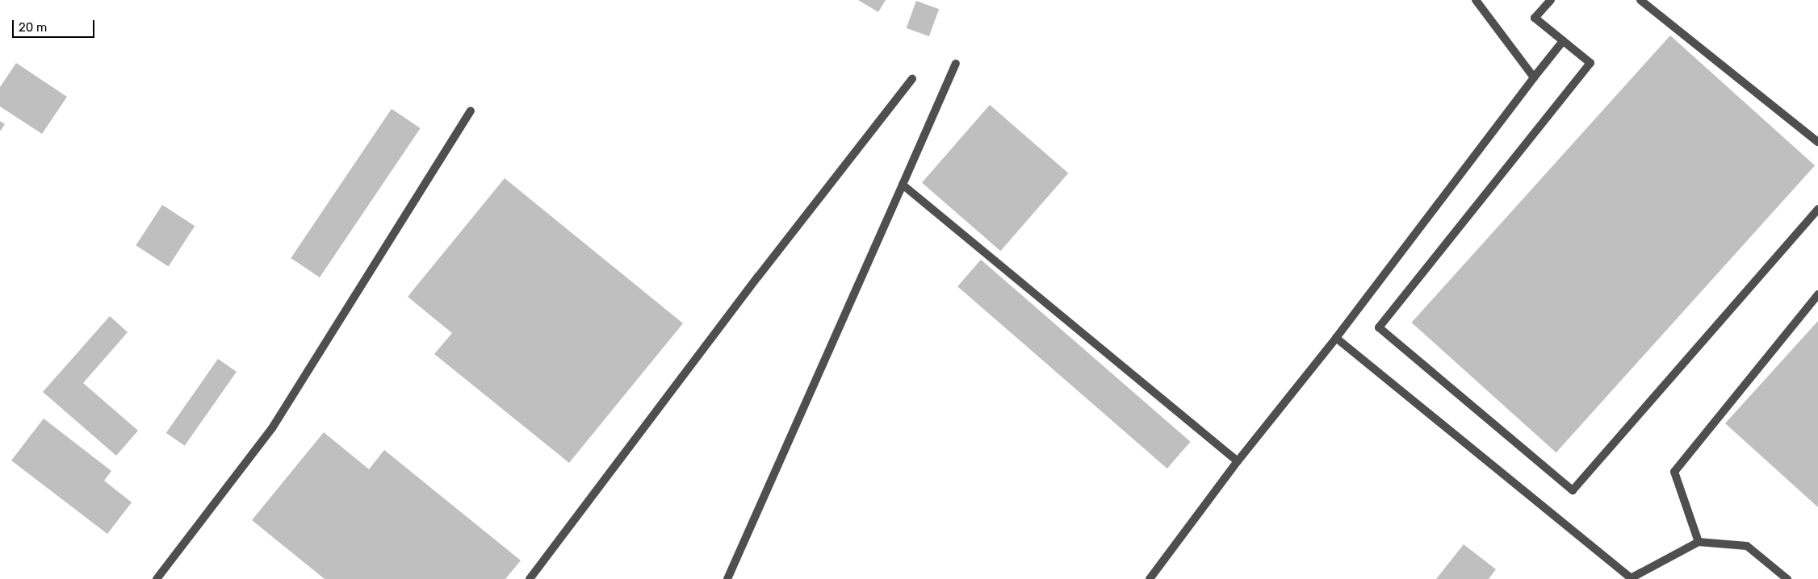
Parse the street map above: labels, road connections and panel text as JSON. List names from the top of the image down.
{
  "scale_bar": "20 m"
}
